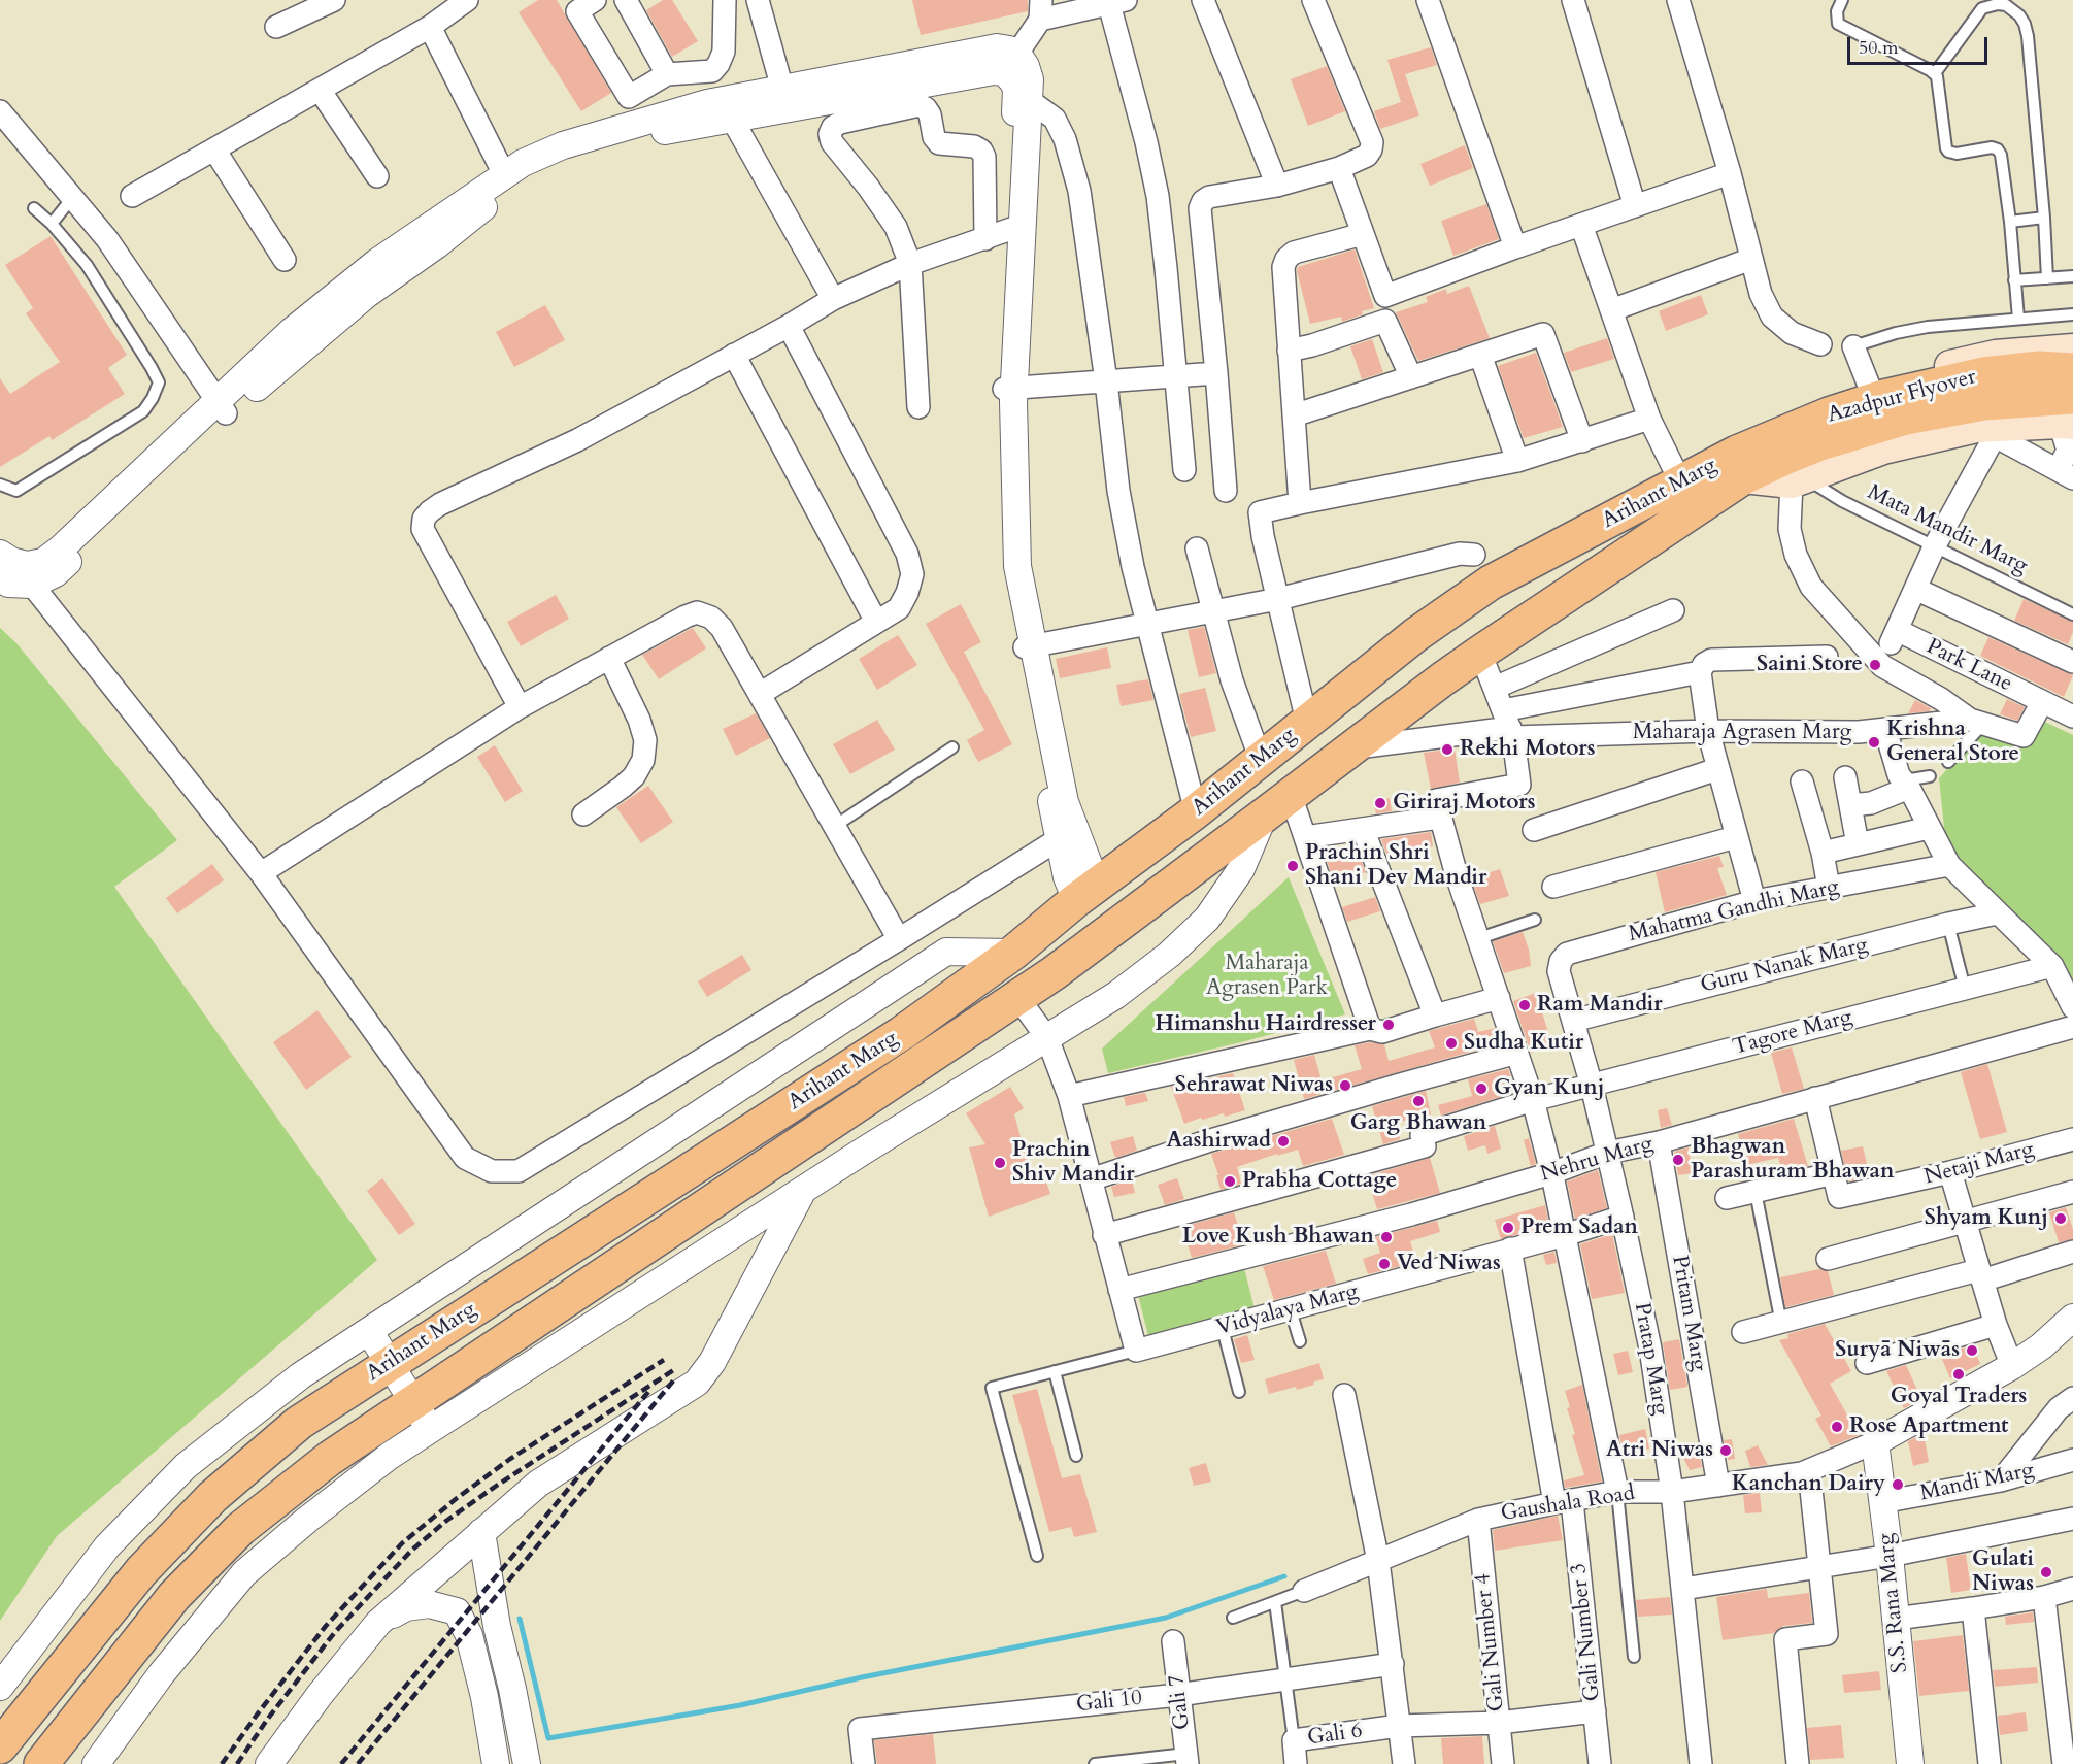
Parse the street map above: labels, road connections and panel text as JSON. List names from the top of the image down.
{
  "streets": {
    "main road": ["Azadpur Flyover", "Arihant Marg"],
    "street": [
      "Park Lane",
      "Maharaja Agrasen Marg",
      "Mahatma Gandhi Marg",
      "Guru Nanak Marg",
      "Tagore Marg",
      "Nehru Marg",
      "Netaji Marg",
      "Vidyalaya Marg",
      "Pritam Marg",
      "Pratap Marg",
      "Mandi Marg",
      "Gaushala Road",
      "S.S. Rana Marg",
      "Gali Number 3",
      "Gali Number 4",
      "Gali 10",
      "Gali 7",
      "Gali 6"
    ],
    "lane": ["Mata Mandir Marg"]
  },
  "crossings": [
    ["Azadpur Flyover", "Arihant Marg"],
    ["Mahatma Gandhi Marg", "Pratap Marg"],
    ["Guru Nanak Marg", "Pratap Marg"],
    ["Tagore Marg", "Pratap Marg"],
    ["Nehru Marg", "Netaji Marg"],
    ["Nehru Marg", "Pritam Marg"],
    ["Nehru Marg", "Pratap Marg"],
    ["Vidyalaya Marg", "Pratap Marg"],
    ["Vidyalaya Marg", "Gali Number 3"],
    ["Pritam Marg", "Gaushala Road"],
    ["Pratap Marg", "Gaushala Road"],
    ["Mandi Marg", "S.S. Rana Marg"],
    ["Gaushala Road", "S.S. Rana Marg"],
    ["Gaushala Road", "Gali Number 3"],
    ["Gaushala Road", "Gali Number 4"],
    ["Gali Number 3", "Gali 6"],
    ["Gali Number 4", "Gali 6"],
    ["Gali 10", "Gali 7"]
  ],
  "parks": ["Maharaja Agrasen Park"],
  "places": [
    "Saini Store",
    "Krishna General Store",
    "Rekhi Motors",
    "Giriraj Motors",
    "Prachin Shri Shani Dev Mandir",
    "Ram Mandir",
    "Himanshu Hairdresser",
    "Sudha Kutir",
    "Sehrawat Niwas",
    "Gyan Kunj",
    "Garg Bhawan",
    "Aashirwad",
    "Bhagwan Parashuram Bhawan",
    "Prachin Shiv Mandir",
    "Prabha Cottage",
    "Shyam Kunj",
    "Prem Sadan",
    "Love Kush Bhawan",
    "Ved Niwas",
    "Suryā Niwās",
    "Goyal Traders",
    "Rose Apartment",
    "Atri Niwas",
    "Kanchan Dairy",
    "Gulati Niwas"
  ],
  "scale_bar": "50 m"
}
